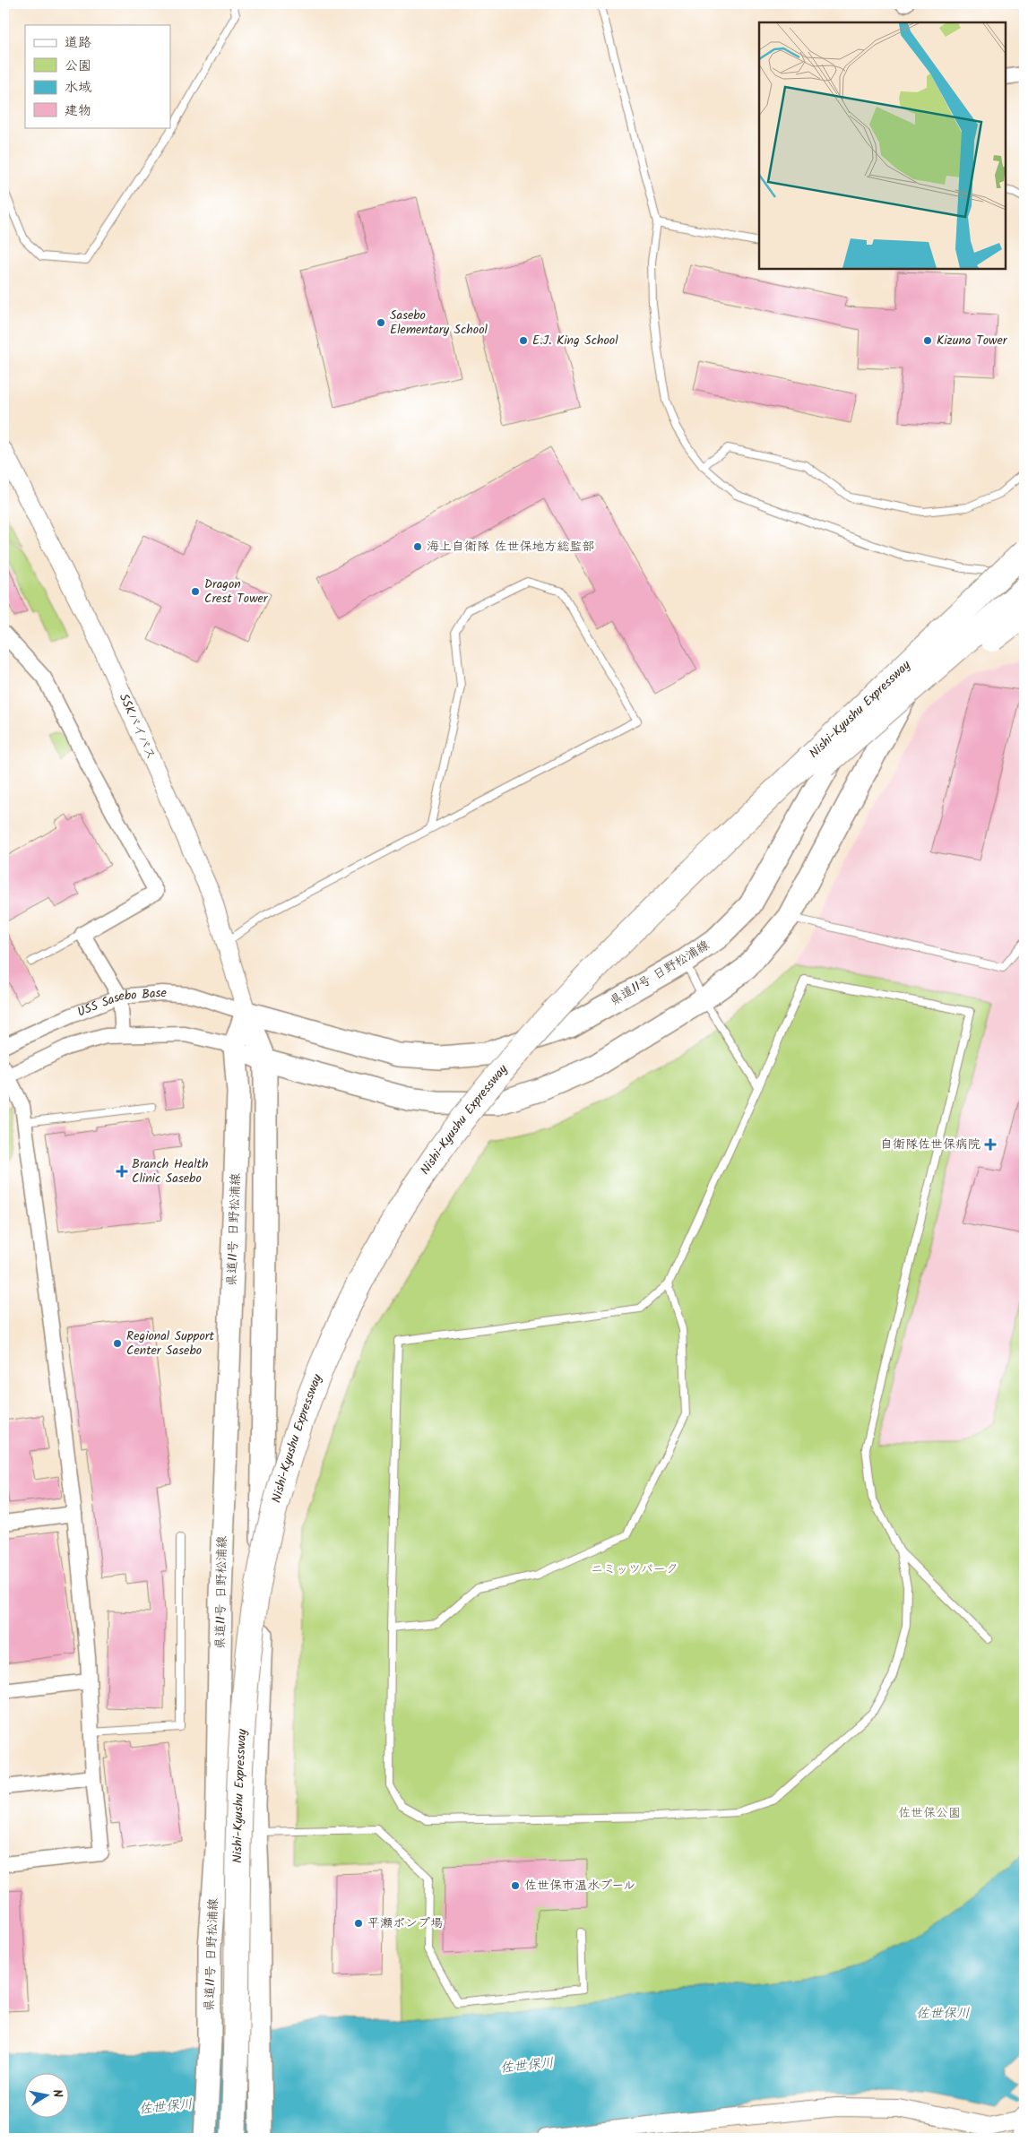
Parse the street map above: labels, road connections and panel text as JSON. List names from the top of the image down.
{
  "streets": {
    "highway": ["Nishi-Kyushu Expressway"],
    "main road": ["県道11号 日野松浦線"],
    "street": ["SSKバイパス", "USS Sasebo Base"]
  },
  "crossings": [
    ["SSKバイパス", "県道11号 日野松浦線"],
    ["SSKバイパス", "USS Sasebo Base"],
    ["県道11号 日野松浦線", "USS Sasebo Base"]
  ],
  "water": ["佐世保川"],
  "parks": ["ニミッツパーク", "佐世保公園"],
  "places": {
    "other": [
      "Sasebo Elementary School",
      "E.J. King School",
      "Kizuna Tower",
      "海上自衛隊 佐世保地方総監部",
      "Dragon Crest Tower",
      "Regional Support Center Sasebo",
      "佐世保市温水プール",
      "平瀬ポンプ場"
    ],
    "health": ["自衛隊佐世保病院", "Branch Health Clinic Sasebo"]
  },
  "legend": [
    "道路",
    "公園",
    "水域",
    "建物"
  ],
  "north": "right"
}
